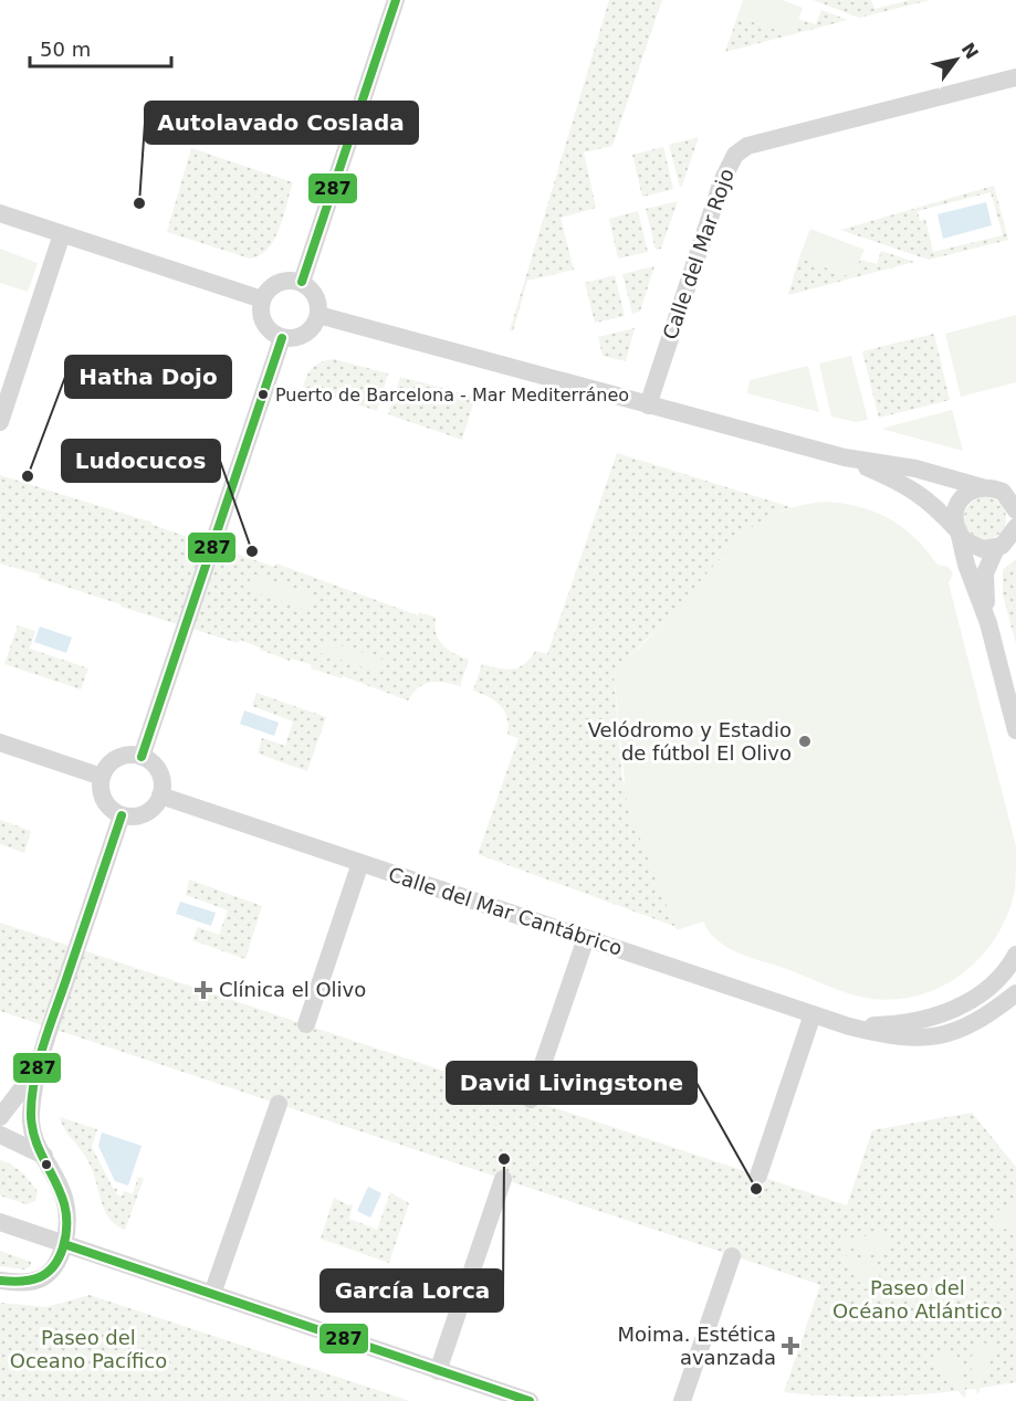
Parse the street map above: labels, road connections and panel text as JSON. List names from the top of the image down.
{
  "streets": {
    "street": ["Calle del Mar Rojo", "Calle del Mar Cantábrico"]
  },
  "parks": ["Paseo del Océano Atlántico", "Paseo del Oceano Pacífico"],
  "places": {
    "other": [
      "Autolavado Coslada",
      "Puerto de Barcelona - Mar Mediterráneo",
      "Hatha Dojo",
      "Ludocucos",
      "Velódromo y Estadio de fútbol El Olivo",
      "García Lorca",
      "David Livingstone"
    ],
    "health": ["Clínica el Olivo", "Moima. Estética avanzada"]
  },
  "lines": ["transit line 287"],
  "scale_bar": "50 m",
  "north": "top right"
}
